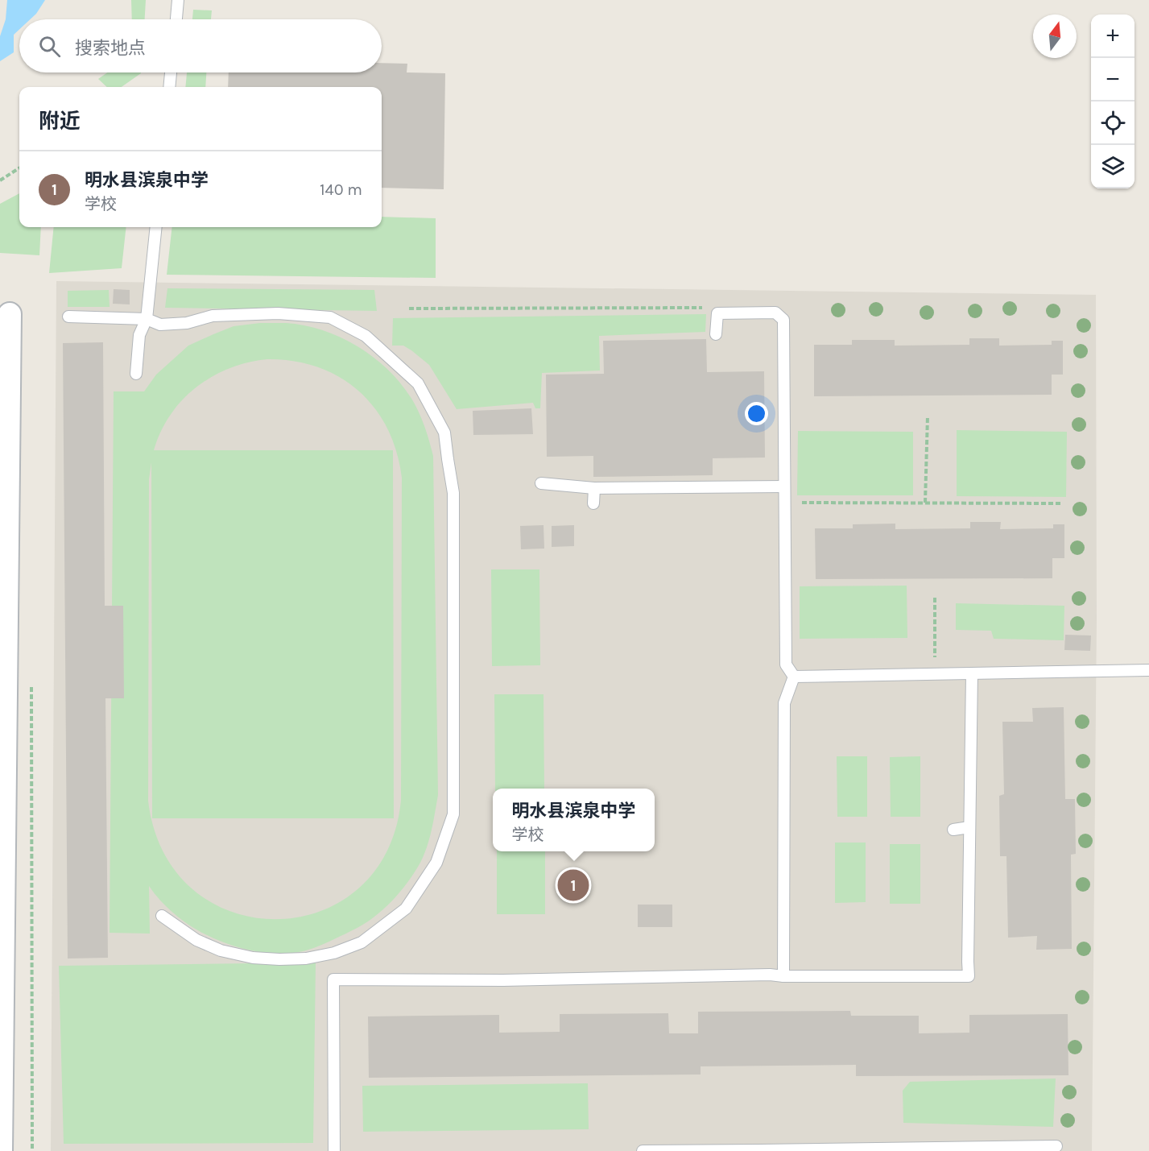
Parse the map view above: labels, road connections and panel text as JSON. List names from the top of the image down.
{
  "north": "top",
  "page": {
    "map_buttons": ["+", "−"],
    "search": "搜索地点",
    "heading": "附近",
    "list": [
      {
        "mark": "1",
        "name": "明水县滨泉中学",
        "note": "学校",
        "value": "140 m"
      }
    ],
    "popup": ["明水县滨泉中学", "学校"],
    "pins": "1"
  }
}
